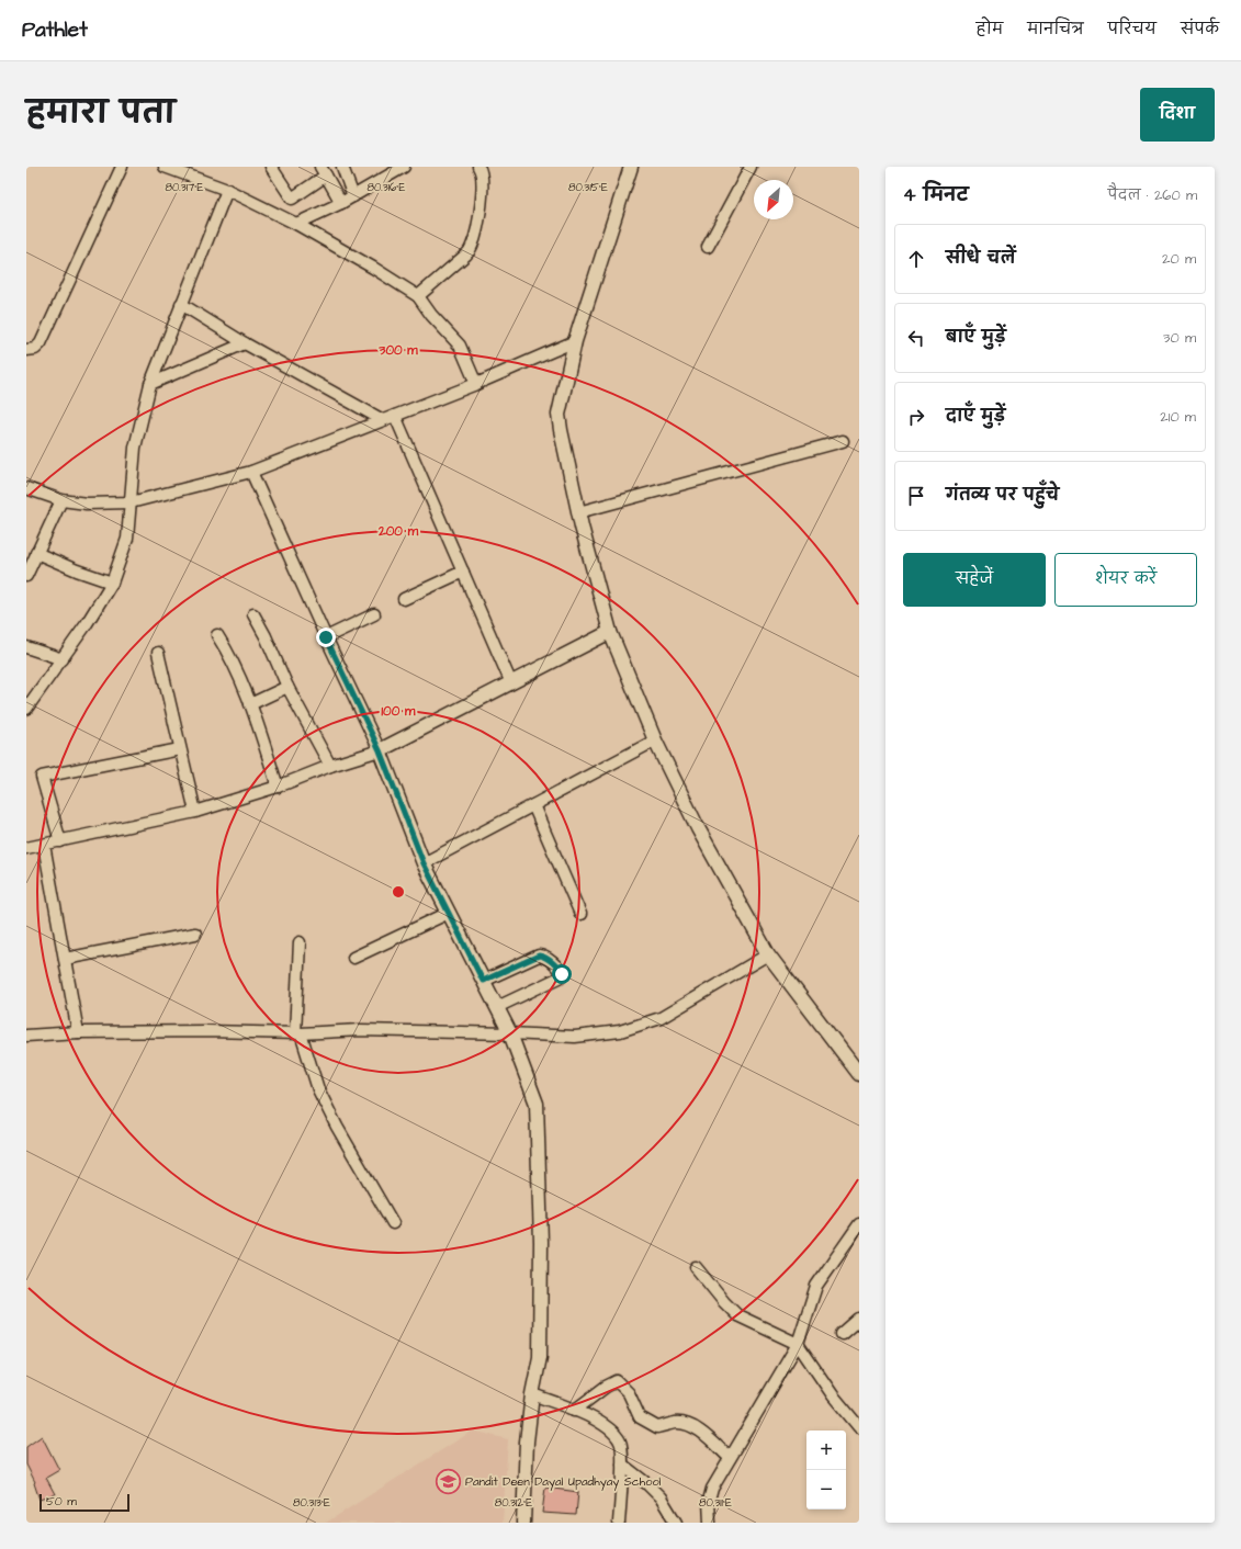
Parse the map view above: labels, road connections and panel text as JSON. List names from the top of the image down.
{
  "places": {
    "school or university": ["Pandit Deen Dayal Upadhyay School"]
  },
  "scale_bar": "50 m",
  "north": "bottom left",
  "page": {
    "header": "Pathlet",
    "nav": [
      "होम",
      "मानचित्र",
      "परिचय",
      "संपर्क"
    ],
    "title": "हमारा पता",
    "buttons": [
      "दिशा",
      ["सहेजें", "शेयर करें"]
    ],
    "heading": ["4 मिनट", "पैदल · 260 m"],
    "list": [
      ["सीधे चलें", "20 m"],
      ["बाएँ मुड़ें", "30 m"],
      ["दाएँ मुड़ें", "210 m"],
      "गंतव्य पर पहुँचे"
    ],
    "map_buttons": ["+", "−"],
    "scale": "50 m"
  },
  "coordinates": [
    "80.317°E",
    "80.316°E",
    "80.315°E",
    "80.313°E",
    "80.312°E",
    "80.311°E"
  ],
  "rings": ["300 m", "200 m", "100 m"]
}
